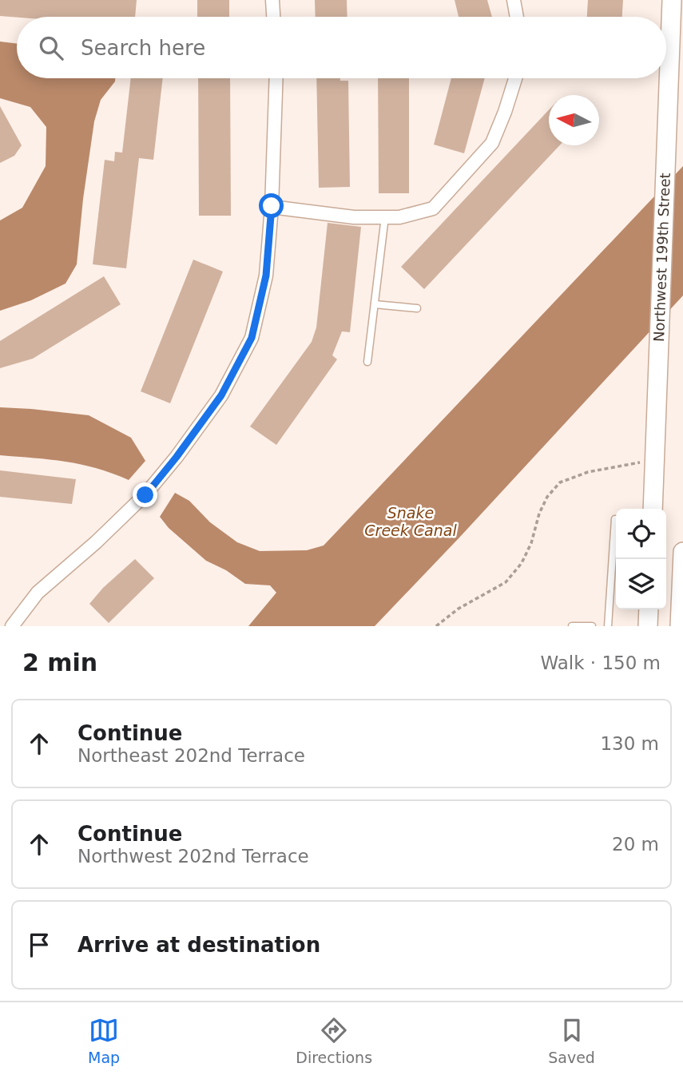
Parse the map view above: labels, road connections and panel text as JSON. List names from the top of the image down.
{
  "streets": {
    "main road": ["Northwest 199th Street"]
  },
  "water": ["Snake Creek Canal"],
  "north": "left",
  "page": {
    "search": "Search here",
    "heading": ["2 min", "Walk · 150 m"],
    "list": [
      ["Continue", "Northeast 202nd Terrace", "130 m"],
      ["Continue", "Northwest 202nd Terrace", "20 m"],
      "Arrive at destination"
    ],
    "nav": ["Map", "Directions", "Saved"]
  }
}
